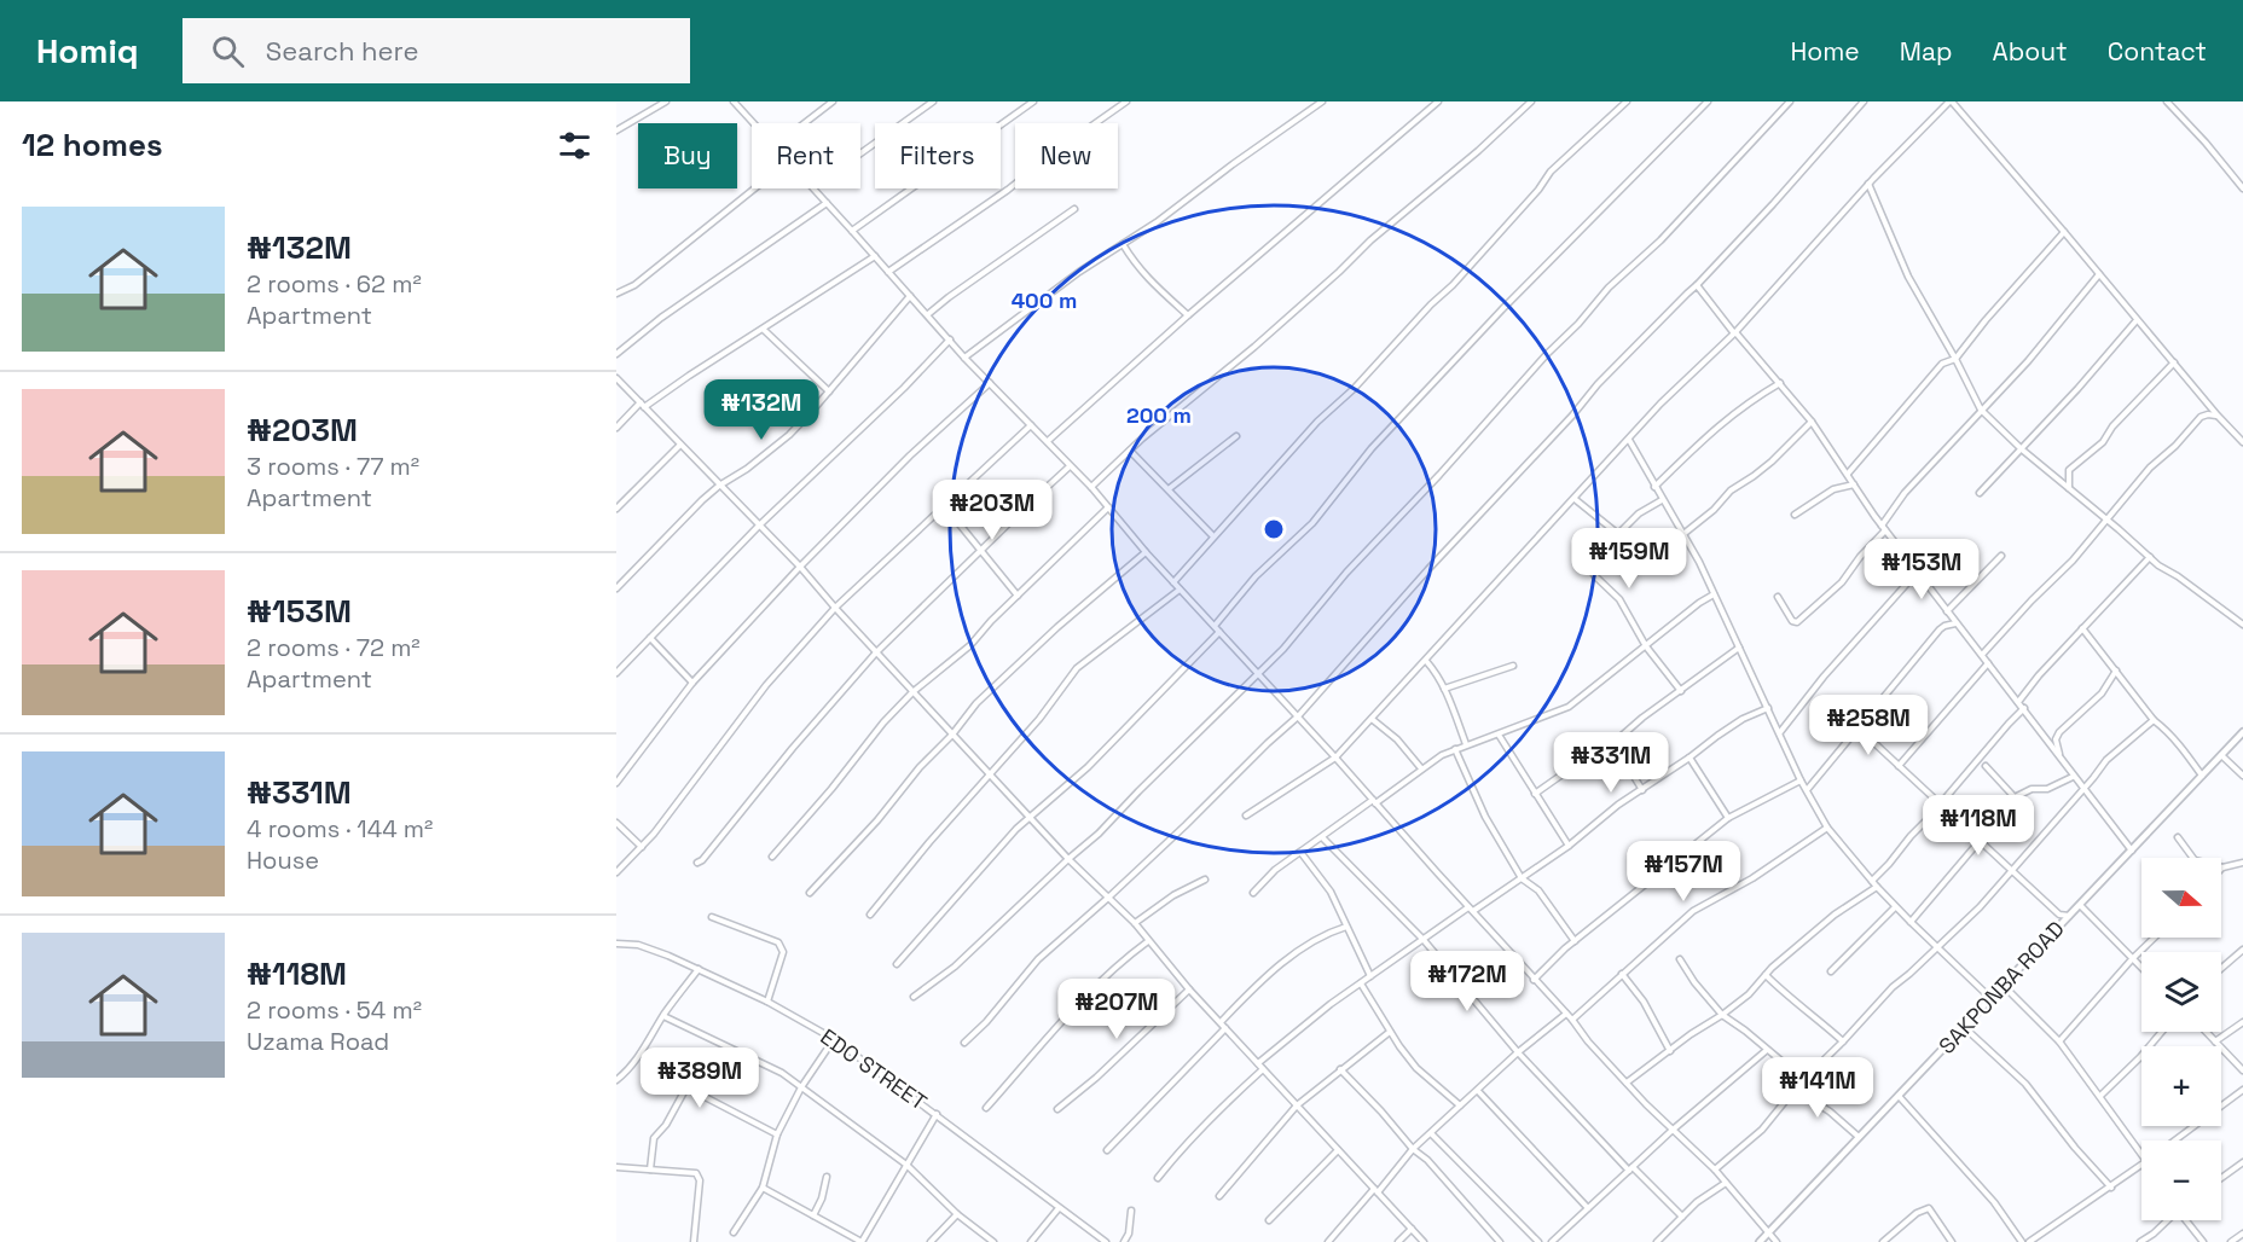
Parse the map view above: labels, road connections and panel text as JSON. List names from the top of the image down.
{
  "streets": {
    "main road": ["SAKPONBA ROAD"],
    "street": ["EDO STREET"]
  },
  "north": "right",
  "page": {
    "header": "Homiq",
    "search": "Search here",
    "nav": [
      "Home",
      "Map",
      "About",
      "Contact"
    ],
    "heading": "12 homes",
    "chip": [
      "Buy",
      "Rent",
      "Filters",
      "New"
    ],
    "list": [
      {
        "name": "₦132M",
        "note": "2 rooms · 62 m² · Apartment"
      },
      {
        "name": "₦203M",
        "note": "3 rooms · 77 m² · Apartment"
      },
      {
        "name": "₦153M",
        "note": "2 rooms · 72 m² · Apartment"
      },
      {
        "name": "₦331M",
        "note": "4 rooms · 144 m² · House"
      },
      {
        "name": "₦118M",
        "note": "2 rooms · 54 m² · Uzama Road"
      }
    ],
    "price": [
      "₦132M",
      "₦203M",
      "₦159M",
      "₦153M",
      "₦258M",
      "₦331M",
      "₦118M",
      "₦157M",
      "₦172M",
      "₦207M",
      "₦389M",
      "₦141M"
    ],
    "map_buttons": ["+", "−"]
  },
  "rings": ["400 m", "200 m"]
}
